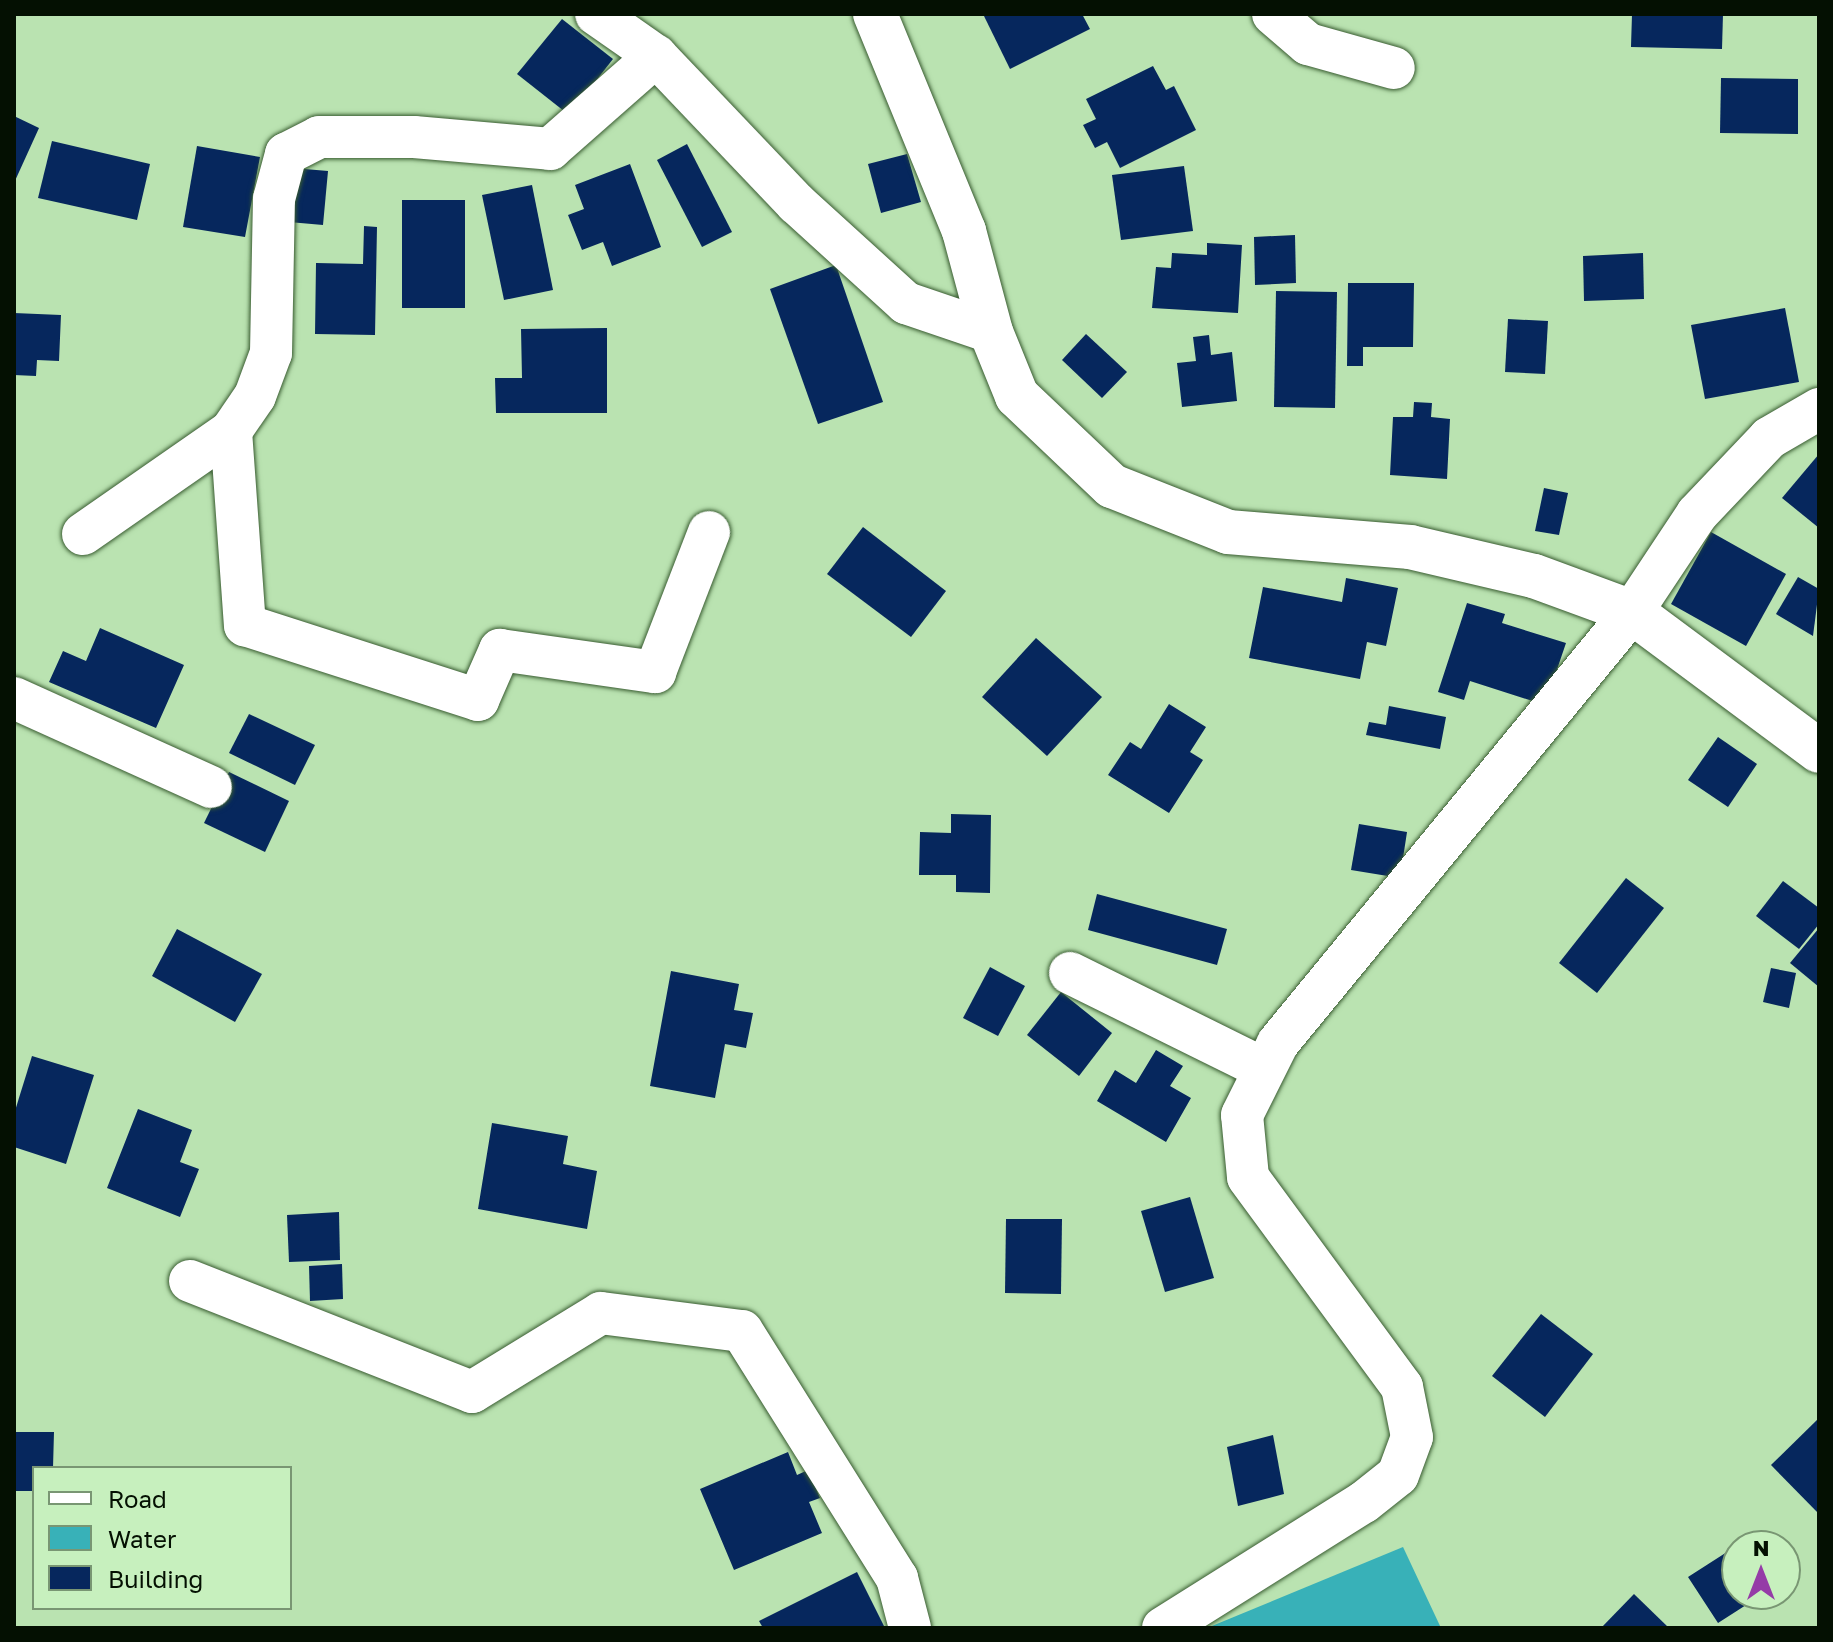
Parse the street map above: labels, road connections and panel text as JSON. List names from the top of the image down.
{
  "legend": ["Road", "Water", "Building"],
  "north": "top"
}
